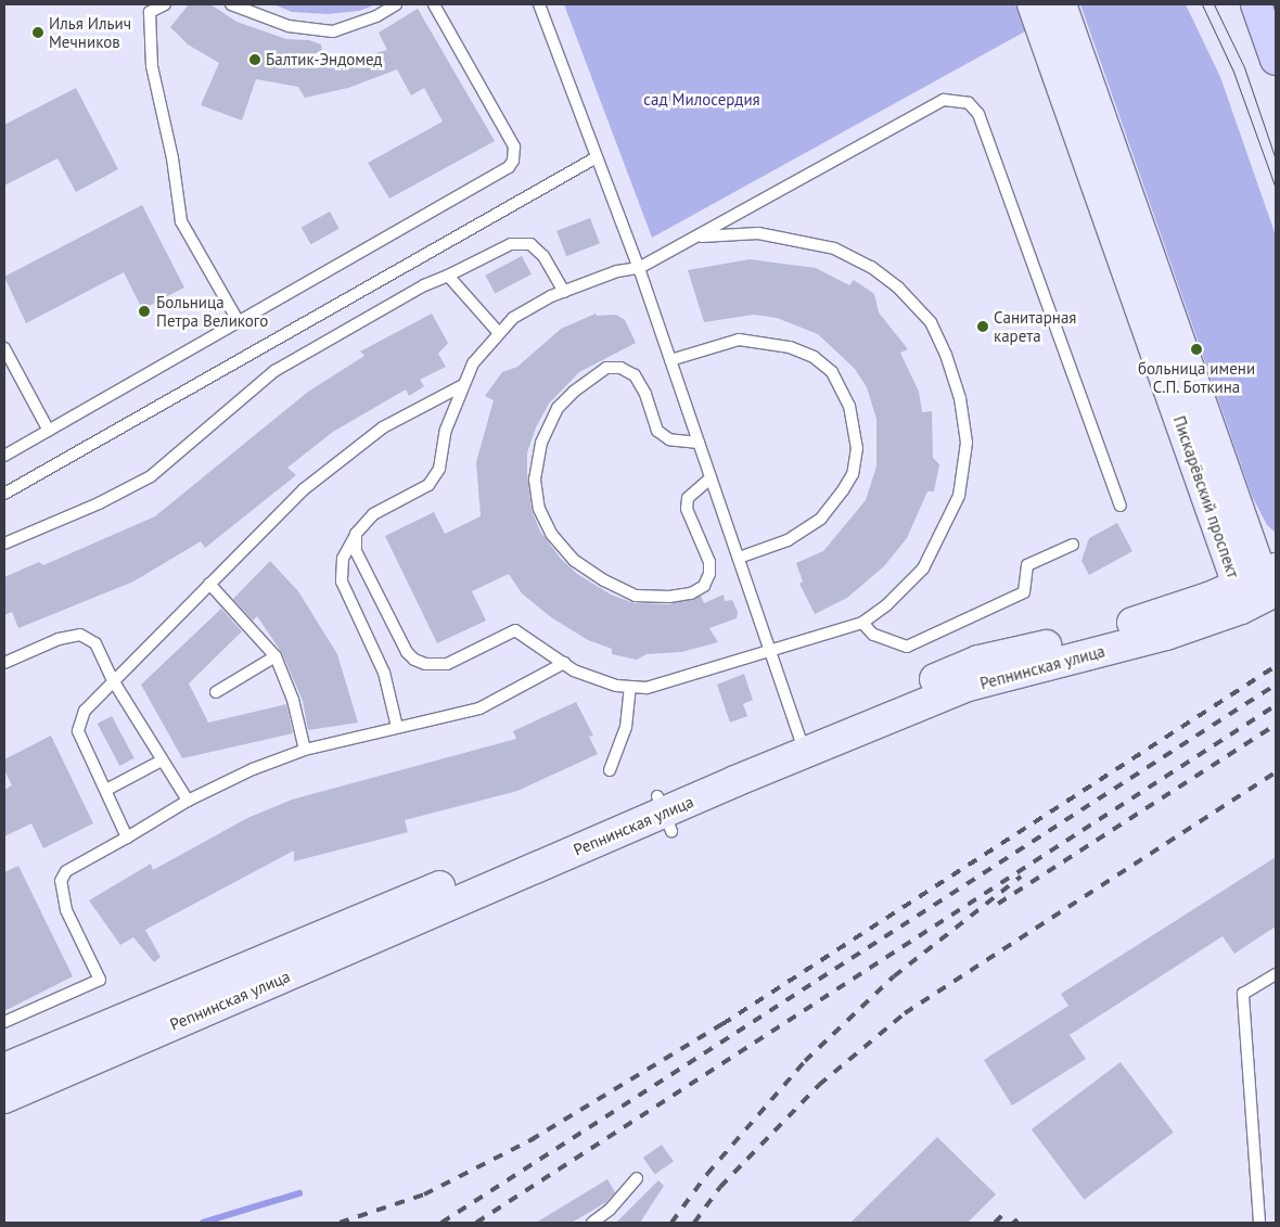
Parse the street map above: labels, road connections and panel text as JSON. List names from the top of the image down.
{
  "streets": {
    "street": ["Пискарёвский проспект", "Репнинская улица"]
  },
  "crossings": [
    ["Пискарёвский проспект", "Репнинская улица"]
  ],
  "parks": ["сад Милосердия"],
  "places": [
    "Илья Ильич Мечников",
    "Балтик-Эндомед",
    "Больница Петра Великого",
    "Санитарная карета",
    "больница имени С.П. Боткина"
  ]
}
